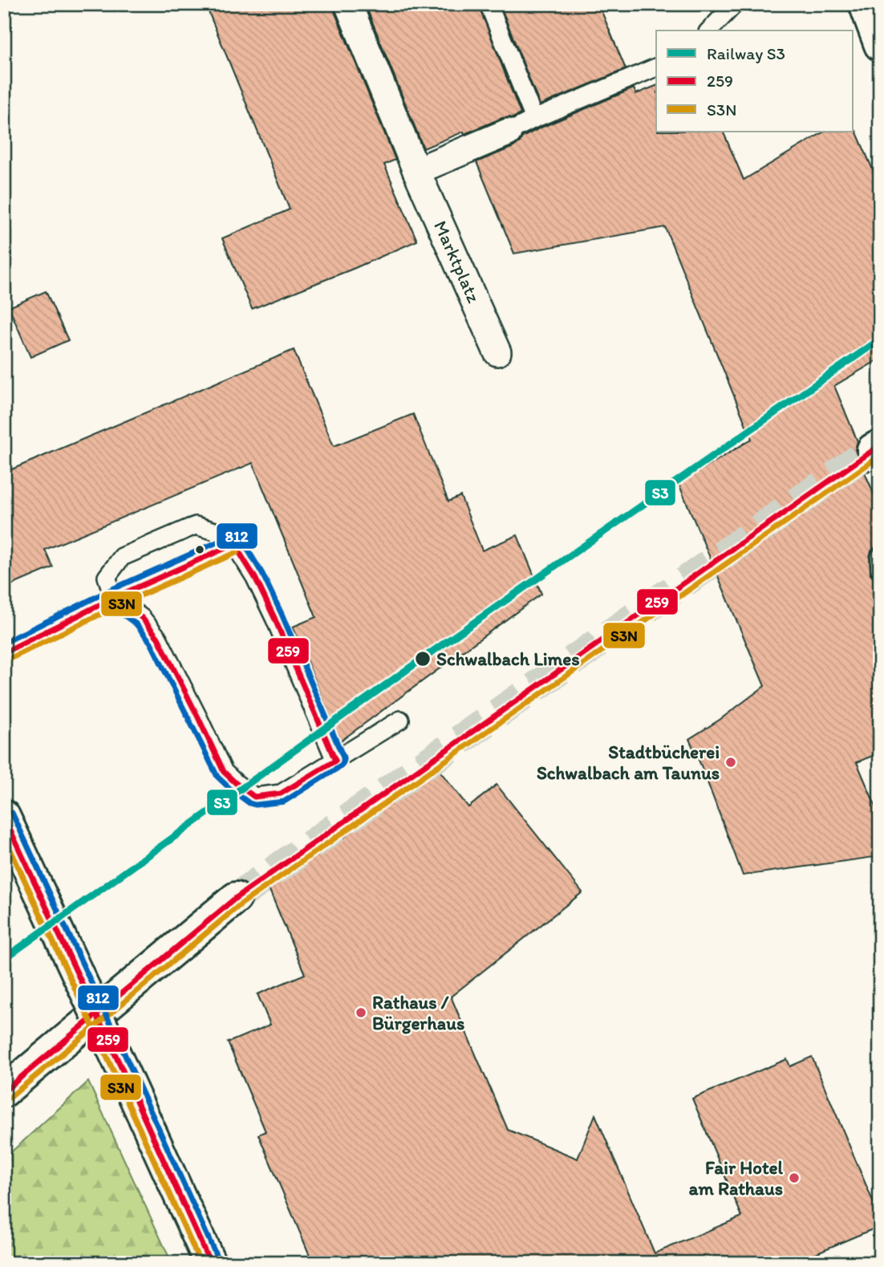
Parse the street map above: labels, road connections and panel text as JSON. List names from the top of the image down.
{
  "streets": {
    "street": ["Marktplatz"]
  },
  "places": [
    "Schwalbach Limes",
    "Stadtbücherei Schwalbach am Taunus",
    "Rathaus / Bürgerhaus",
    "Fair Hotel am Rathaus"
  ],
  "lines": [
    "rail line S3",
    "transit line 259",
    "transit line S3N",
    "transit line 812"
  ],
  "legend": ["Railway S3", "259", "S3N"]
}
